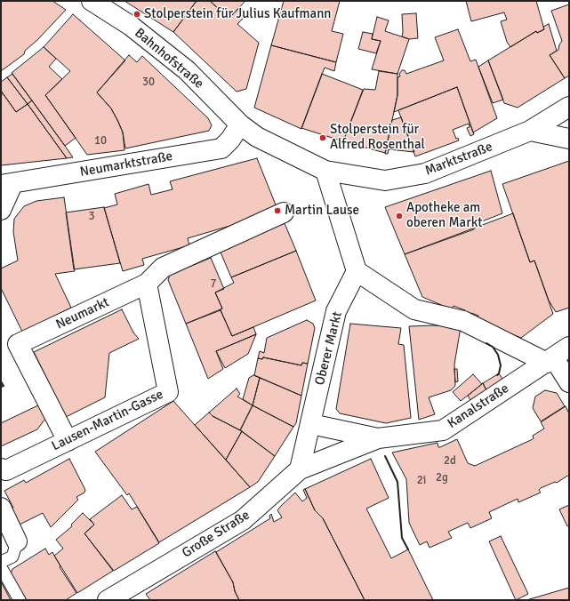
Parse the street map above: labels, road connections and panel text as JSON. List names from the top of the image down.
{
  "streets": {
    "street": [
      "Bahnhofstraße",
      "Marktstraße",
      "Neumarktstraße",
      "Neumarkt",
      "Oberer Markt",
      "Kanalstraße",
      "Lausen-Martin-Gasse",
      "Große Straße"
    ]
  },
  "crossings": [
    ["Bahnhofstraße", "Neumarktstraße"],
    ["Neumarkt", "Lausen-Martin-Gasse"],
    ["Oberer Markt", "Große Straße"],
    ["Kanalstraße", "Große Straße"]
  ],
  "places": [
    "Stolperstein für Julius Kaufmann",
    "Stolperstein für Alfred Rosenthal",
    "Martin Lause",
    "Apotheke am oberen Markt"
  ],
  "house_numbers": [
    "30",
    "10",
    "3",
    "7",
    "2d",
    "2g",
    "2i"
  ]
}
